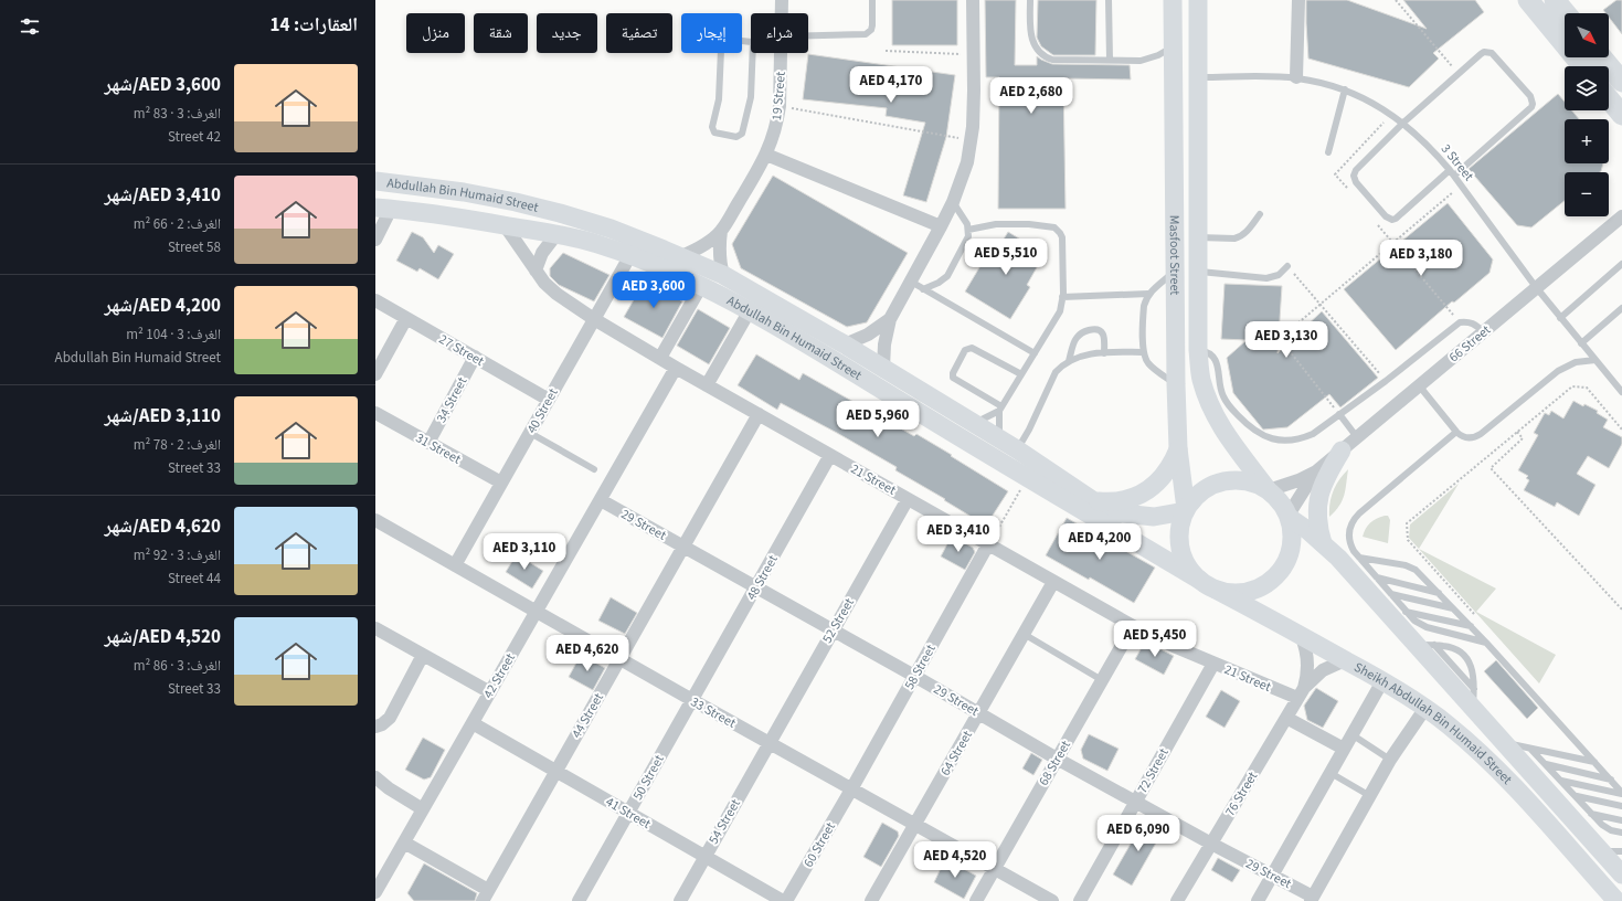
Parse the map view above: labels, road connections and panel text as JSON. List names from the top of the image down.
{
  "streets": {
    "street": [
      "19 Street",
      "Abdullah Bin Humaid Street",
      "Masfoot Street",
      "66 Street",
      "27 Street",
      "34 Street",
      "40 Street",
      "31 Street",
      "21 Street",
      "29 Street",
      "48 Street",
      "52 Street",
      "58 Street",
      "42 Street",
      "33 Street",
      "44 Street",
      "Sheikh Abdullah Bin Humaid Street",
      "64 Street",
      "68 Street",
      "72 Street",
      "50 Street",
      "76 Street",
      "41 Street",
      "54 Street",
      "60 Street"
    ],
    "lane": ["3 Street"]
  },
  "crossings": [
    ["19 Street", "Abdullah Bin Humaid Street"],
    ["3 Street", "Masfoot Street"],
    ["3 Street", "66 Street"],
    ["Abdullah Bin Humaid Street", "Masfoot Street"],
    ["Abdullah Bin Humaid Street", "66 Street"],
    ["Abdullah Bin Humaid Street", "40 Street"],
    ["Abdullah Bin Humaid Street", "21 Street"],
    ["Abdullah Bin Humaid Street", "Sheikh Abdullah Bin Humaid Street"],
    ["Masfoot Street", "66 Street"],
    ["Masfoot Street", "Sheikh Abdullah Bin Humaid Street"],
    ["66 Street", "Sheikh Abdullah Bin Humaid Street"],
    ["27 Street", "34 Street"],
    ["27 Street", "40 Street"],
    ["34 Street", "31 Street"],
    ["40 Street", "31 Street"],
    ["40 Street", "21 Street"],
    ["40 Street", "33 Street"],
    ["21 Street", "48 Street"],
    ["21 Street", "52 Street"],
    ["21 Street", "58 Street"],
    ["21 Street", "42 Street"],
    ["21 Street", "44 Street"],
    ["21 Street", "64 Street"],
    ["21 Street", "68 Street"],
    ["21 Street", "72 Street"],
    ["21 Street", "76 Street"],
    ["29 Street", "48 Street"],
    ["29 Street", "52 Street"],
    ["29 Street", "58 Street"],
    ["29 Street", "42 Street"],
    ["29 Street", "44 Street"],
    ["29 Street", "64 Street"],
    ["29 Street", "68 Street"],
    ["29 Street", "72 Street"],
    ["29 Street", "76 Street"],
    ["48 Street", "33 Street"],
    ["48 Street", "50 Street"],
    ["52 Street", "33 Street"],
    ["52 Street", "54 Street"],
    ["58 Street", "33 Street"],
    ["58 Street", "60 Street"],
    ["42 Street", "33 Street"],
    ["42 Street", "41 Street"],
    ["33 Street", "44 Street"],
    ["33 Street", "64 Street"],
    ["33 Street", "68 Street"],
    ["33 Street", "50 Street"],
    ["33 Street", "54 Street"],
    ["33 Street", "60 Street"],
    ["44 Street", "41 Street"],
    ["Sheikh Abdullah Bin Humaid Street", "76 Street"],
    ["50 Street", "41 Street"],
    ["41 Street", "54 Street"],
    ["41 Street", "60 Street"]
  ],
  "north": "bottom right",
  "page": {
    "heading": "العقارات: 14",
    "map_buttons": ["+", "−"],
    "chip": [
      "شراء",
      "إيجار",
      "تصفية",
      "جديد",
      "شقة",
      "منزل"
    ],
    "list": [
      {
        "name": "AED 3,600/شهر",
        "note": "الغرف: 3 · 83 m² · 42 Street"
      },
      {
        "name": "AED 3,410/شهر",
        "note": "الغرف: 2 · 66 m² · 58 Street"
      },
      {
        "name": "AED 4,200/شهر",
        "note": "الغرف: 3 · 104 m² · Abdullah Bin Humaid Street"
      },
      {
        "name": "AED 3,110/شهر",
        "note": "الغرف: 2 · 78 m² · 33 Street"
      },
      {
        "name": "AED 4,620/شهر",
        "note": "الغرف: 3 · 92 m² · 44 Street"
      },
      {
        "name": "AED 4,520/شهر",
        "note": "الغرف: 3 · 86 m² · 33 Street"
      }
    ],
    "price": [
      "AED 4,170",
      "AED 2,680",
      "AED 5,510",
      "AED 3,180",
      "AED 3,600",
      "AED 3,130",
      "AED 5,960",
      "AED 3,410",
      "AED 4,200",
      "AED 3,110",
      "AED 5,450",
      "AED 4,620",
      "AED 6,090",
      "AED 4,520"
    ]
  }
}
